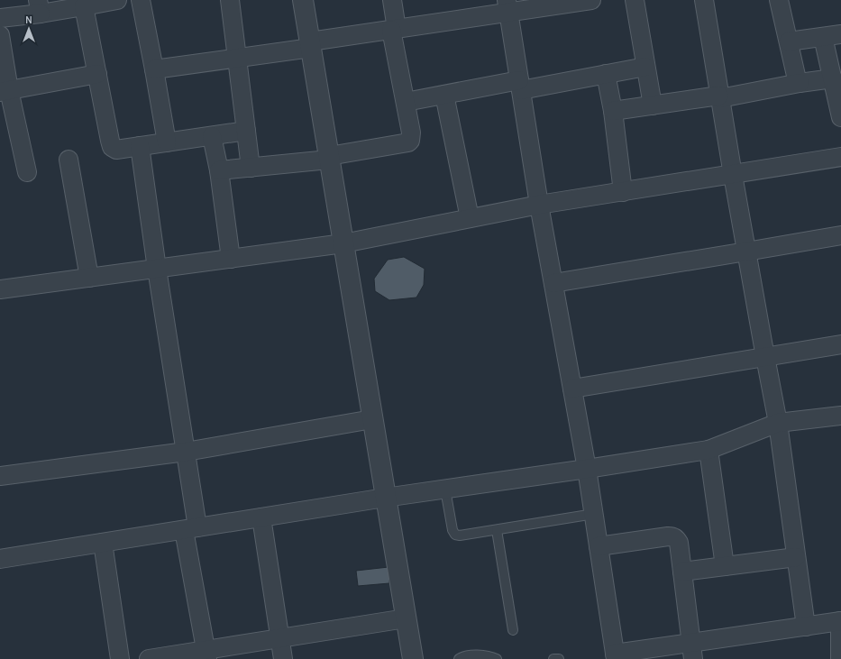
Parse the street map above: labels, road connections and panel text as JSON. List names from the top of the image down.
{
  "north": "top"
}
